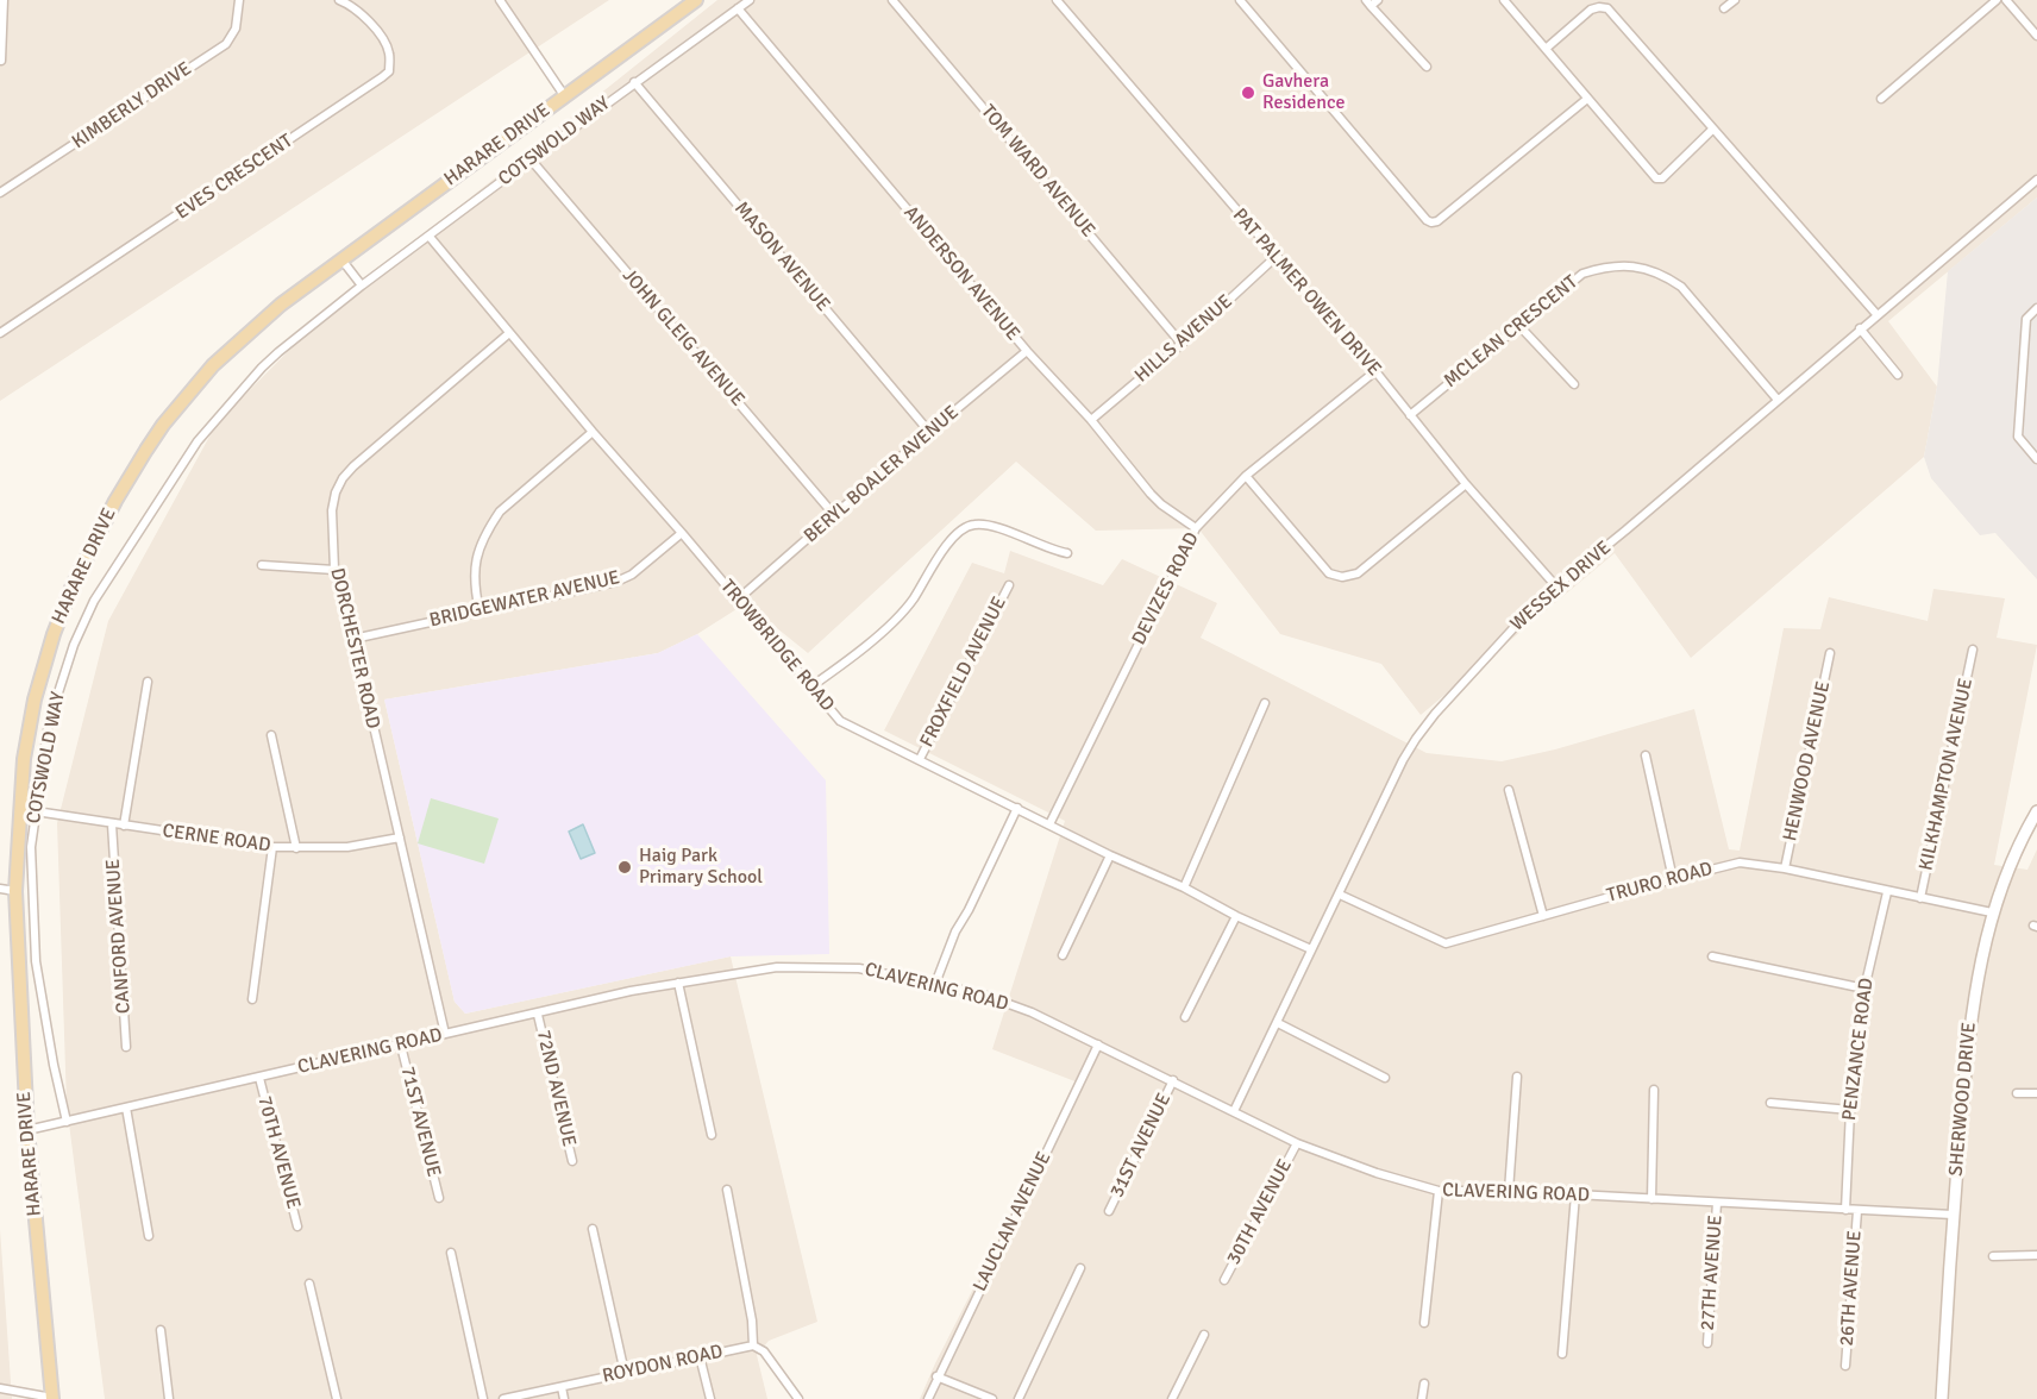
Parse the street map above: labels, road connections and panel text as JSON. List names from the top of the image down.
{
  "streets": {
    "main road": ["HARARE DRIVE"],
    "street": [
      "KIMBERLY DRIVE",
      "COTSWOLD WAY",
      "TOM WARD AVENUE",
      "EVES CRESCENT",
      "MASON AVENUE",
      "ANDERSON AVENUE",
      "PAT PALMER OWEN DRIVE",
      "MCLEAN CRESCENT",
      "JOHN GLEIG AVENUE",
      "HILLS AVENUE",
      "BERYL BOALER AVENUE",
      "WESSEX DRIVE",
      "DEVIZES ROAD",
      "BRIDGEWATER AVENUE",
      "TROWBRIDGE ROAD",
      "DORCHESTER ROAD",
      "FROXFIELD AVENUE",
      "HENWOOD AVENUE",
      "KILKHAMPTON AVENUE",
      "CERNE ROAD",
      "TRURO ROAD",
      "CANFORD AVENUE",
      "CLAVERING ROAD",
      "PENZANCE ROAD",
      "72ND AVENUE",
      "SHERWOOD DRIVE",
      "71ST AVENUE",
      "31ST AVENUE",
      "70TH AVENUE",
      "30TH AVENUE",
      "LAUCLAN AVENUE",
      "27TH AVENUE",
      "26TH AVENUE",
      "ROYDON ROAD"
    ]
  },
  "crossings": [
    ["COTSWOLD WAY", "MASON AVENUE"],
    ["COTSWOLD WAY", "ANDERSON AVENUE"],
    ["COTSWOLD WAY", "JOHN GLEIG AVENUE"],
    ["COTSWOLD WAY", "TROWBRIDGE ROAD"],
    ["COTSWOLD WAY", "CERNE ROAD"],
    ["COTSWOLD WAY", "CLAVERING ROAD"],
    ["HARARE DRIVE", "CLAVERING ROAD"],
    ["TOM WARD AVENUE", "HILLS AVENUE"],
    ["MASON AVENUE", "BERYL BOALER AVENUE"],
    ["ANDERSON AVENUE", "HILLS AVENUE"],
    ["ANDERSON AVENUE", "BERYL BOALER AVENUE"],
    ["ANDERSON AVENUE", "DEVIZES ROAD"],
    ["PAT PALMER OWEN DRIVE", "MCLEAN CRESCENT"],
    ["PAT PALMER OWEN DRIVE", "HILLS AVENUE"],
    ["PAT PALMER OWEN DRIVE", "WESSEX DRIVE"],
    ["PAT PALMER OWEN DRIVE", "DEVIZES ROAD"],
    ["MCLEAN CRESCENT", "WESSEX DRIVE"],
    ["JOHN GLEIG AVENUE", "BERYL BOALER AVENUE"],
    ["BERYL BOALER AVENUE", "TROWBRIDGE ROAD"],
    ["WESSEX DRIVE", "TROWBRIDGE ROAD"],
    ["WESSEX DRIVE", "TRURO ROAD"],
    ["WESSEX DRIVE", "CLAVERING ROAD"],
    ["DEVIZES ROAD", "TROWBRIDGE ROAD"],
    ["BRIDGEWATER AVENUE", "TROWBRIDGE ROAD"],
    ["BRIDGEWATER AVENUE", "DORCHESTER ROAD"],
    ["TROWBRIDGE ROAD", "DORCHESTER ROAD"],
    ["TROWBRIDGE ROAD", "FROXFIELD AVENUE"],
    ["DORCHESTER ROAD", "CERNE ROAD"],
    ["DORCHESTER ROAD", "CLAVERING ROAD"],
    ["HENWOOD AVENUE", "TRURO ROAD"],
    ["KILKHAMPTON AVENUE", "TRURO ROAD"],
    ["CERNE ROAD", "CANFORD AVENUE"],
    ["TRURO ROAD", "PENZANCE ROAD"],
    ["TRURO ROAD", "SHERWOOD DRIVE"],
    ["CLAVERING ROAD", "PENZANCE ROAD"],
    ["CLAVERING ROAD", "72ND AVENUE"],
    ["CLAVERING ROAD", "SHERWOOD DRIVE"],
    ["CLAVERING ROAD", "71ST AVENUE"],
    ["CLAVERING ROAD", "31ST AVENUE"],
    ["CLAVERING ROAD", "70TH AVENUE"],
    ["CLAVERING ROAD", "30TH AVENUE"],
    ["CLAVERING ROAD", "LAUCLAN AVENUE"],
    ["CLAVERING ROAD", "27TH AVENUE"],
    ["CLAVERING ROAD", "26TH AVENUE"]
  ],
  "places": ["Gavhera Residence", "Haig Park Primary School"]
}
